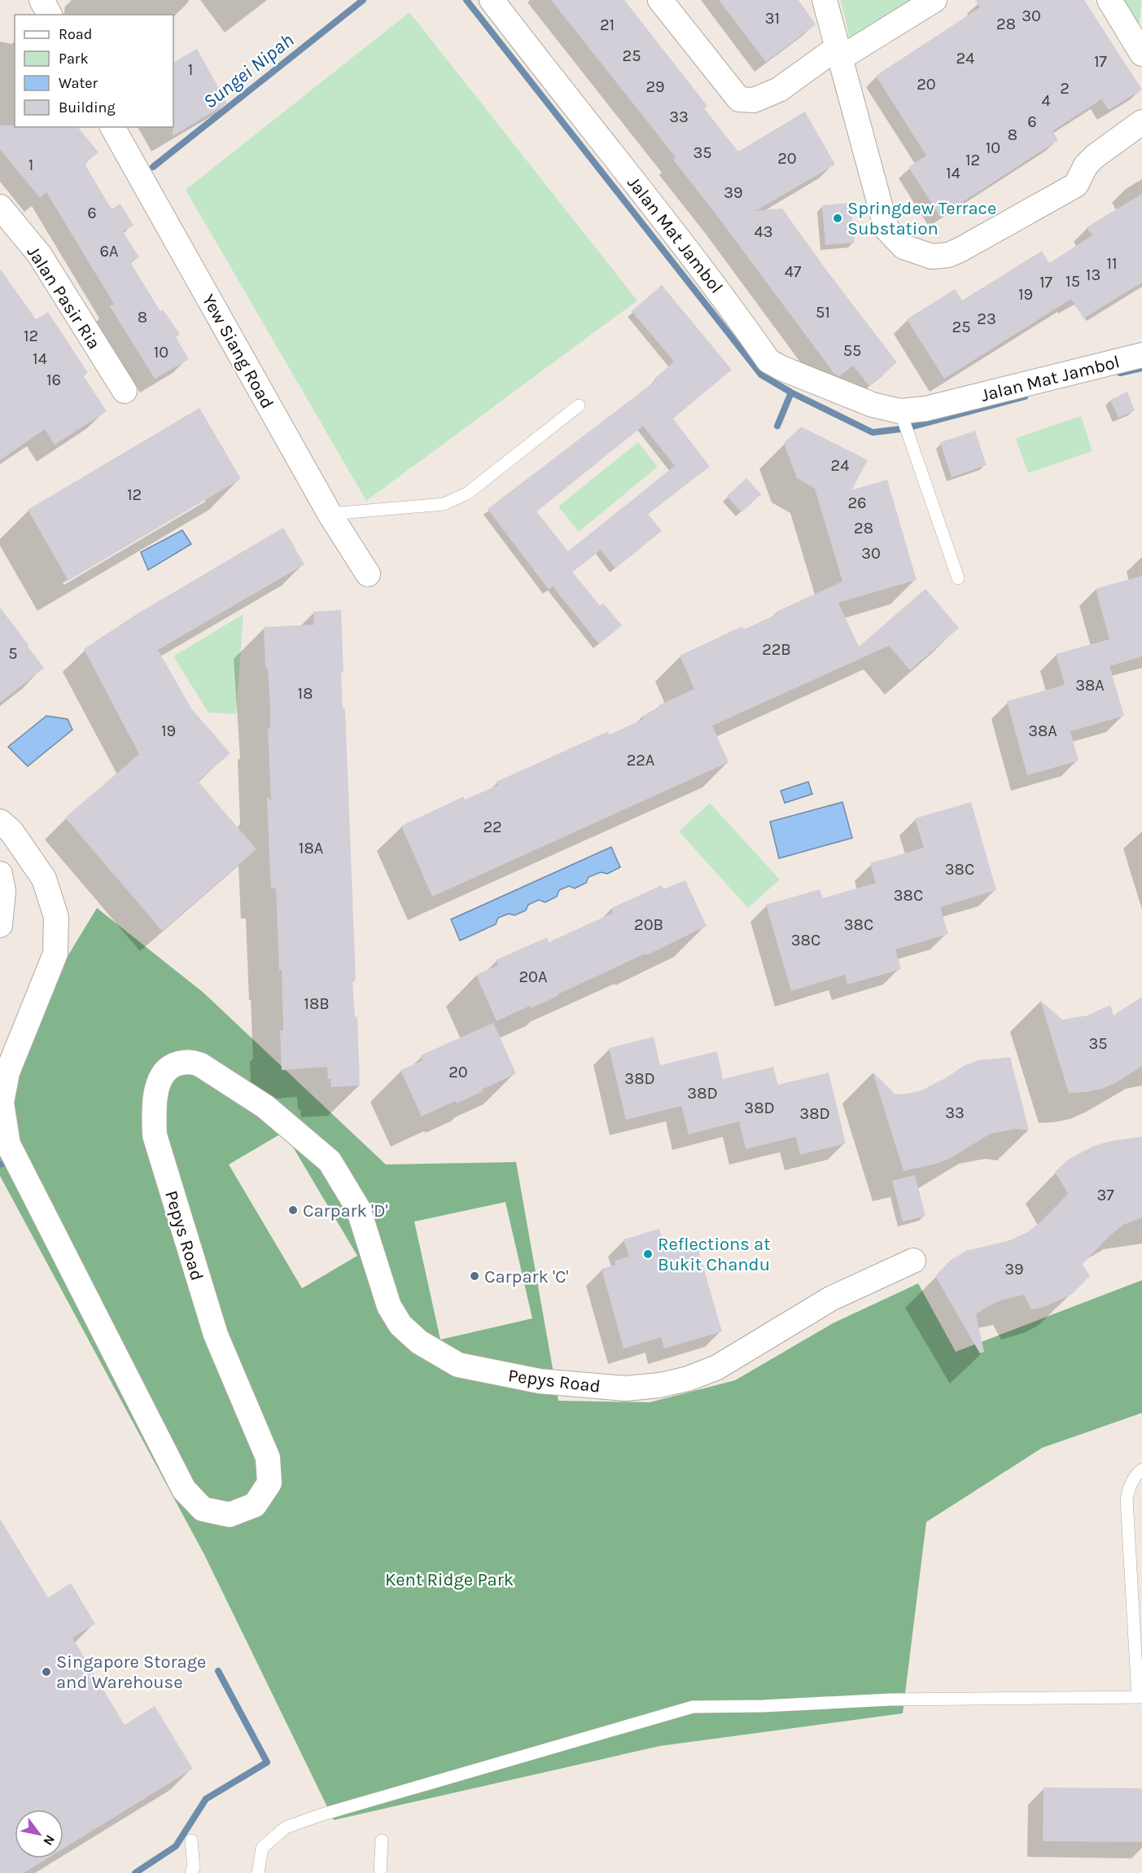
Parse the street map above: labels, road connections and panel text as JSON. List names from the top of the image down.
{
  "streets": {
    "street": [
      "Jalan Mat Jambol",
      "Jalan Pasir Ria",
      "Yew Siang Road",
      "Pepys Road"
    ]
  },
  "water": ["Sungei Nipah"],
  "parks": ["Kent Ridge Park"],
  "places": [
    "Springdew Terrace Substation",
    "Carpark 'D'",
    "Reflections at Bukit Chandu",
    "Carpark 'C'",
    "Singapore Storage and Warehouse"
  ],
  "house_numbers": [
    "30",
    "31",
    "28",
    "21",
    "25",
    "24",
    "17",
    "1",
    "20",
    "29",
    "2",
    "4",
    "33",
    "6",
    "8",
    "10",
    "35",
    "20",
    "12",
    "1",
    "14",
    "39",
    "6",
    "43",
    "6A",
    "11",
    "47",
    "13",
    "15",
    "17",
    "19",
    "51",
    "8",
    "23",
    "25",
    "12",
    "55",
    "10",
    "14",
    "16",
    "24",
    "12",
    "26",
    "28",
    "30",
    "22B",
    "5",
    "38A",
    "18",
    "19",
    "38A",
    "22A",
    "22",
    "18A",
    "38C",
    "38C",
    "20B",
    "38C",
    "38C",
    "20A",
    "18B",
    "35",
    "20",
    "38D",
    "38D",
    "38D",
    "33",
    "38D",
    "37",
    "39"
  ],
  "legend": [
    "Road",
    "Park",
    "Water",
    "Building"
  ],
  "north": "bottom right"
}
